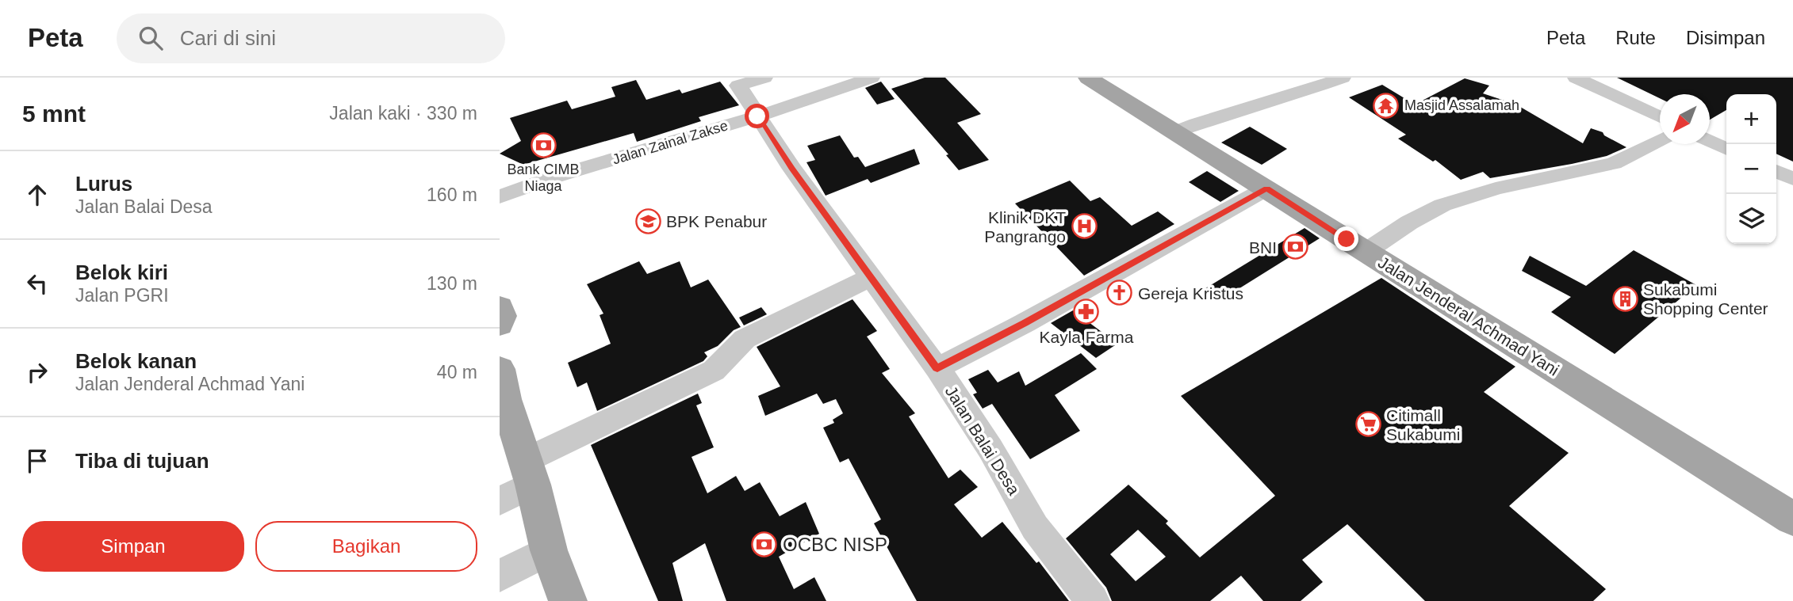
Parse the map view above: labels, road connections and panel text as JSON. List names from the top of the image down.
{
  "streets": {
    "main road": ["Jalan Jenderal Achmad Yani"],
    "street": ["Jalan Zainal Zakse", "Jalan Balai Desa"]
  },
  "crossings": [
    ["Jalan Zainal Zakse", "Jalan Balai Desa"]
  ],
  "places": {
    "temple": ["Masjid Assalamah"],
    "bank": ["Bank CIMB Niaga", "BNI", "OCBC NISP"],
    "school or university": ["BPK Penabur"],
    "hospital": ["Klinik DKT Pangrango"],
    "church": ["Gereja Kristus"],
    "building": ["Sukabumi Shopping Center"],
    "pharmacy": ["Kayla Farma"],
    "supermarket": ["Citimall Sukabumi"]
  },
  "north": "bottom left",
  "page": {
    "header": "Peta",
    "search": "Cari di sini",
    "nav": ["Peta", "Rute", "Disimpan"],
    "heading": ["5 mnt", "Jalan kaki · 330 m"],
    "map_buttons": ["+", "−"],
    "list": [
      ["Lurus", "Jalan Balai Desa", "160 m"],
      ["Belok kiri", "Jalan PGRI", "130 m"],
      ["Belok kanan", "Jalan Jenderal Achmad Yani", "40 m"],
      "Tiba di tujuan"
    ],
    "buttons": ["Simpan", "Bagikan"]
  }
}
